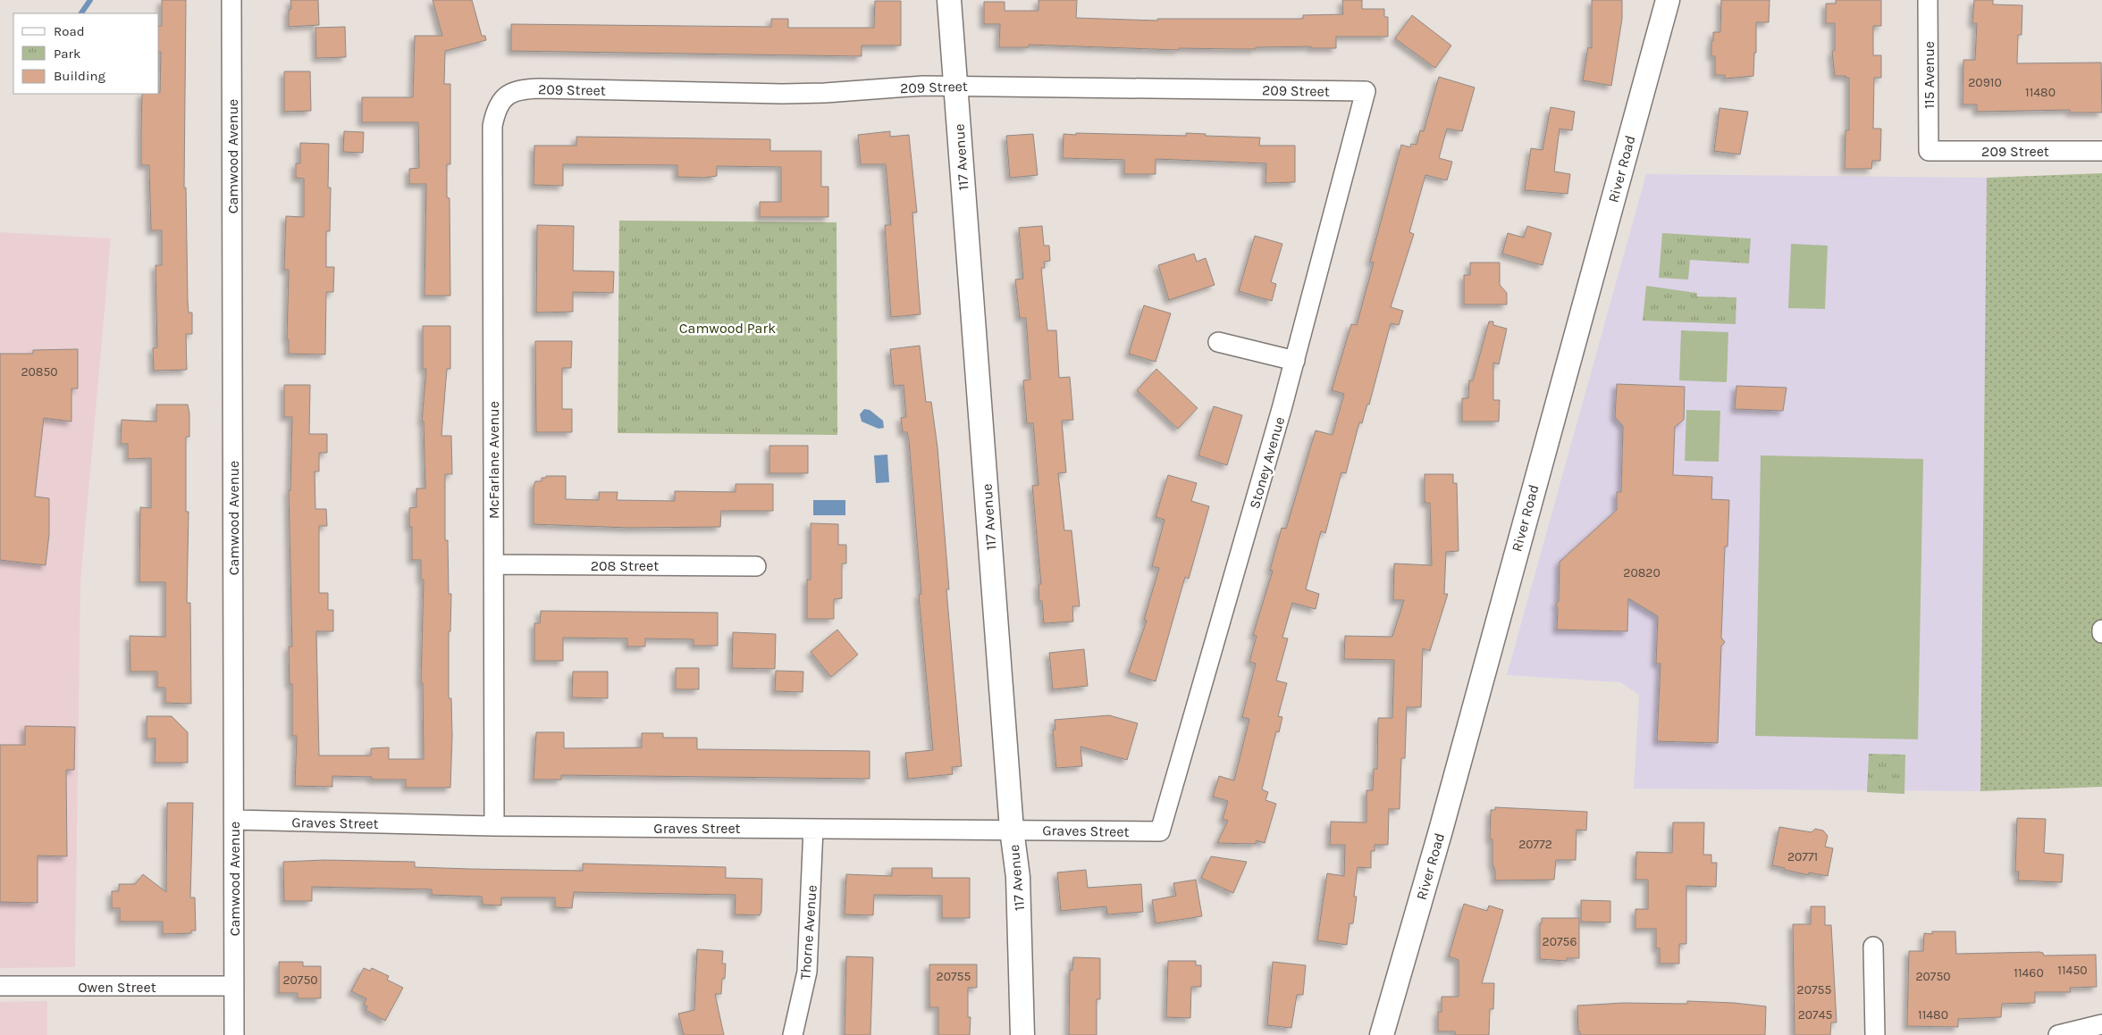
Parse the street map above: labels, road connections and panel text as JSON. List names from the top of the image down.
{
  "streets": {
    "street": [
      "115 Avenue",
      "209 Street",
      "Camwood Avenue",
      "117 Avenue",
      "River Road",
      "McFarlane Avenue",
      "Stoney Avenue",
      "208 Street",
      "Graves Street",
      "Thorne Avenue",
      "Owen Street"
    ]
  },
  "crossings": [
    ["115 Avenue", "209 Street"],
    ["209 Street", "117 Avenue"],
    ["209 Street", "McFarlane Avenue"],
    ["209 Street", "Stoney Avenue"],
    ["Camwood Avenue", "Graves Street"],
    ["Camwood Avenue", "Owen Street"],
    ["117 Avenue", "Graves Street"],
    ["McFarlane Avenue", "208 Street"],
    ["McFarlane Avenue", "Graves Street"],
    ["Stoney Avenue", "Graves Street"],
    ["Graves Street", "Thorne Avenue"]
  ],
  "parks": ["Camwood Park"],
  "house_numbers": [
    "20910",
    "11480",
    "20850",
    "20820",
    "20772",
    "20771",
    "20756",
    "11450",
    "11460",
    "20755",
    "20750",
    "20750",
    "20755",
    "20745",
    "11480"
  ],
  "legend": ["Road", "Park", "Building"]
}
